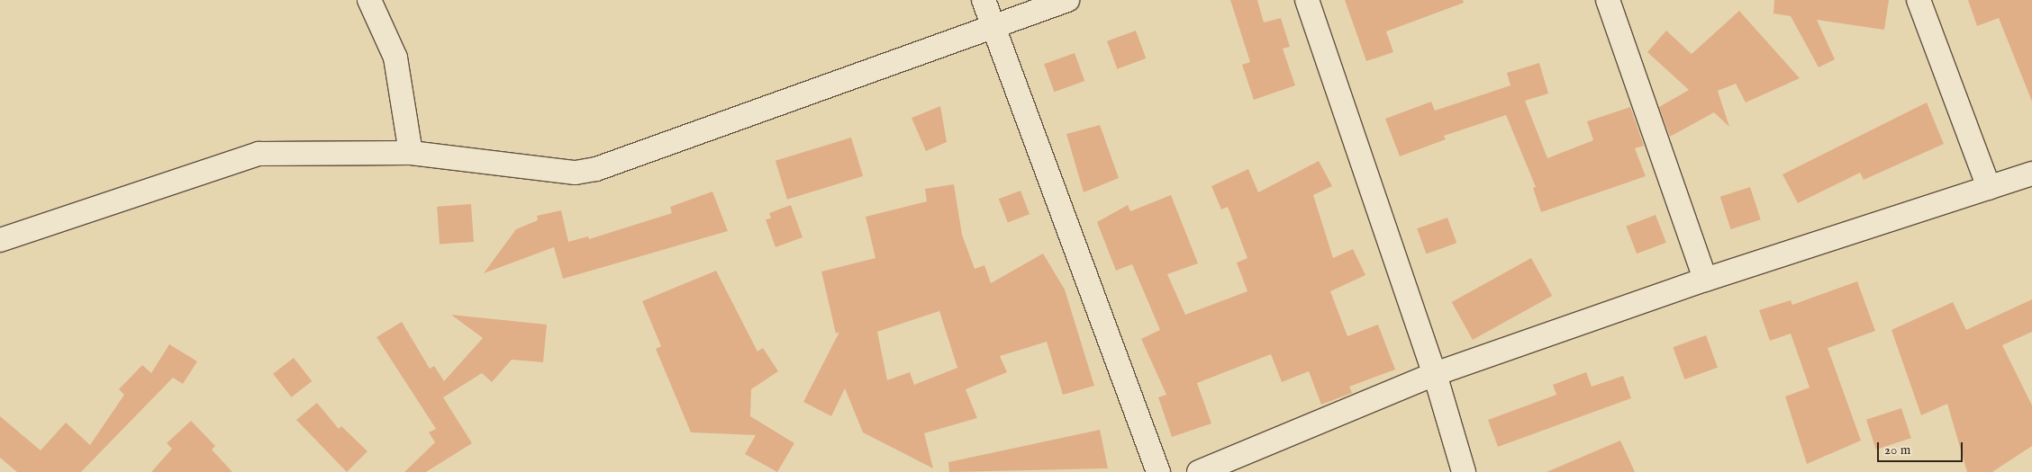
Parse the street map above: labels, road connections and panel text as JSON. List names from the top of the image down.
{
  "scale_bar": "20 m"
}
